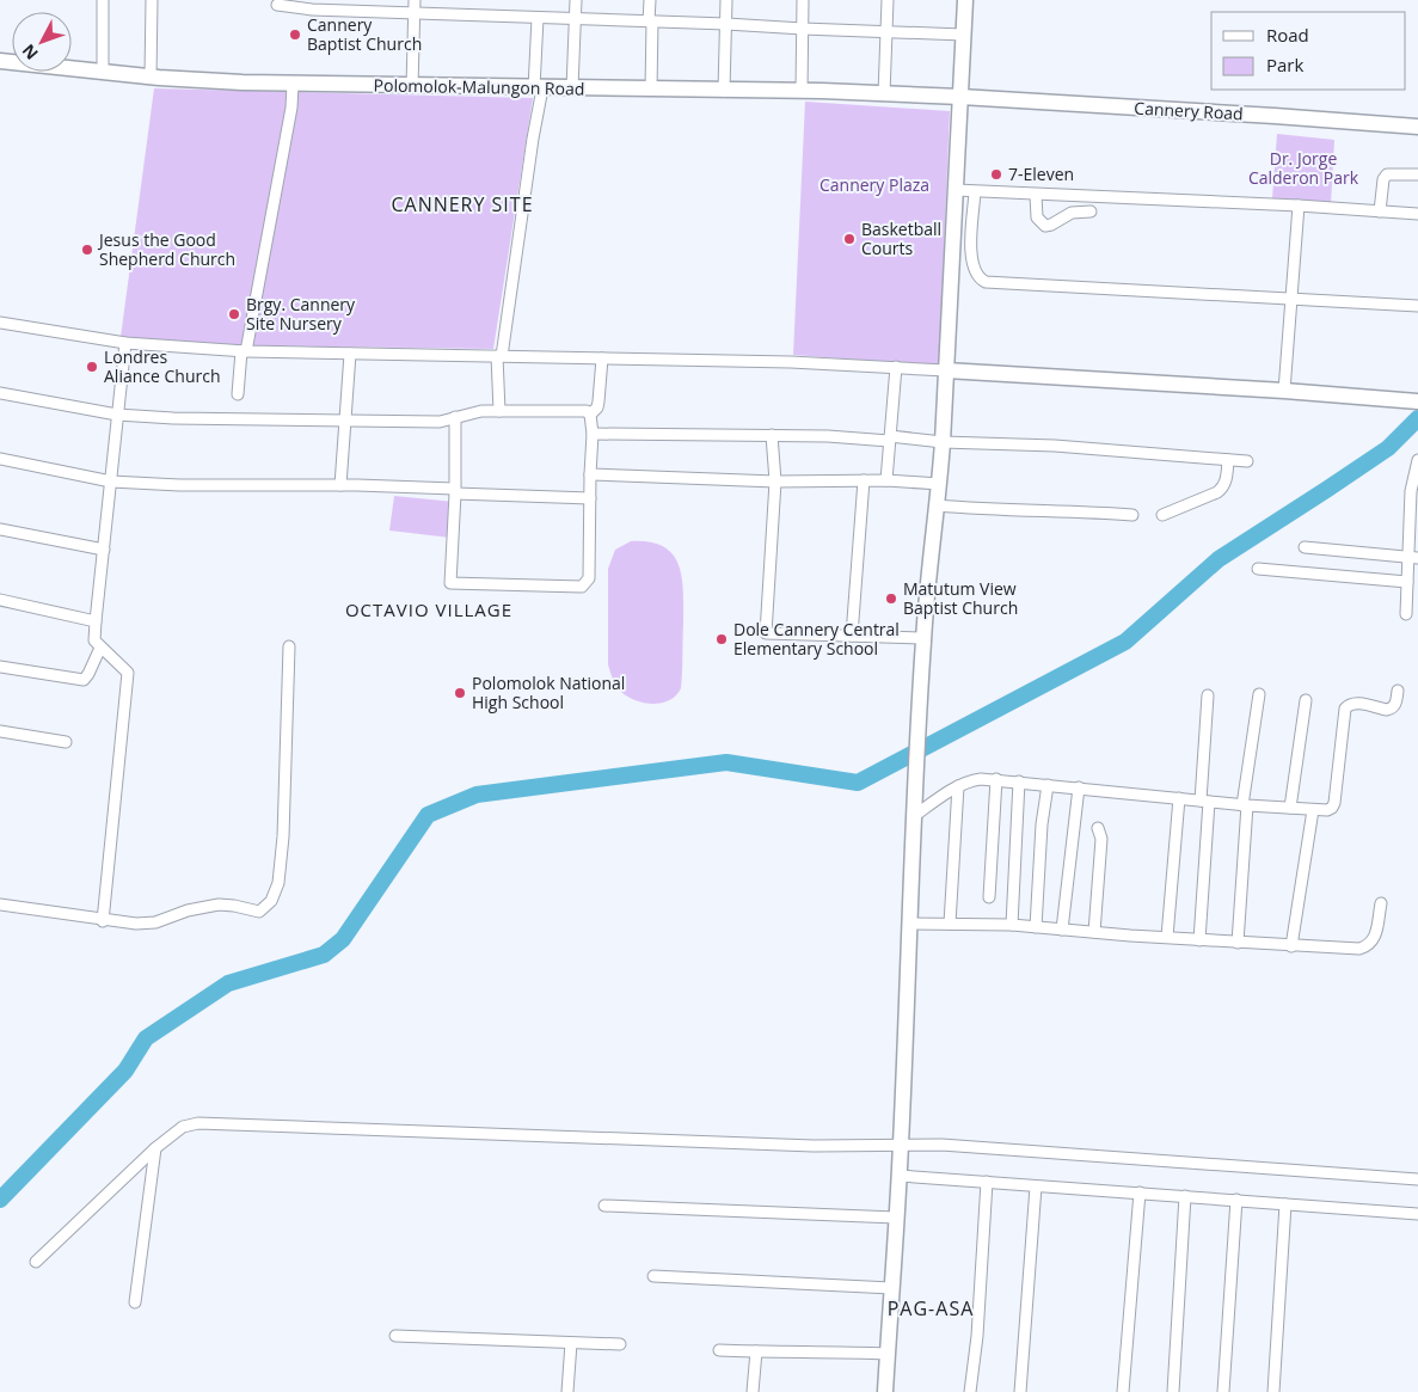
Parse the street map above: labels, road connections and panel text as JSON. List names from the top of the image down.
{
  "streets": {
    "street": ["Polomolok-Malungon Road", "Cannery Road"]
  },
  "crossings": [
    ["Polomolok-Malungon Road", "Cannery Road"]
  ],
  "districts": ["CANNERY SITE", "OCTAVIO VILLAGE", "PAG-ASA"],
  "parks": ["Dr. Jorge Calderon Park", "Cannery Plaza"],
  "places": [
    "Cannery Baptist Church",
    "7-Eleven",
    "Basketball Courts",
    "Jesus the Good Shepherd Church",
    "Brgy. Cannery Site Nursery",
    "Londres Aliance Church",
    "Matutum View Baptist Church",
    "Dole Cannery Central Elementary School",
    "Polomolok National High School"
  ],
  "legend": ["Road", "Park"],
  "north": "bottom left"
}
